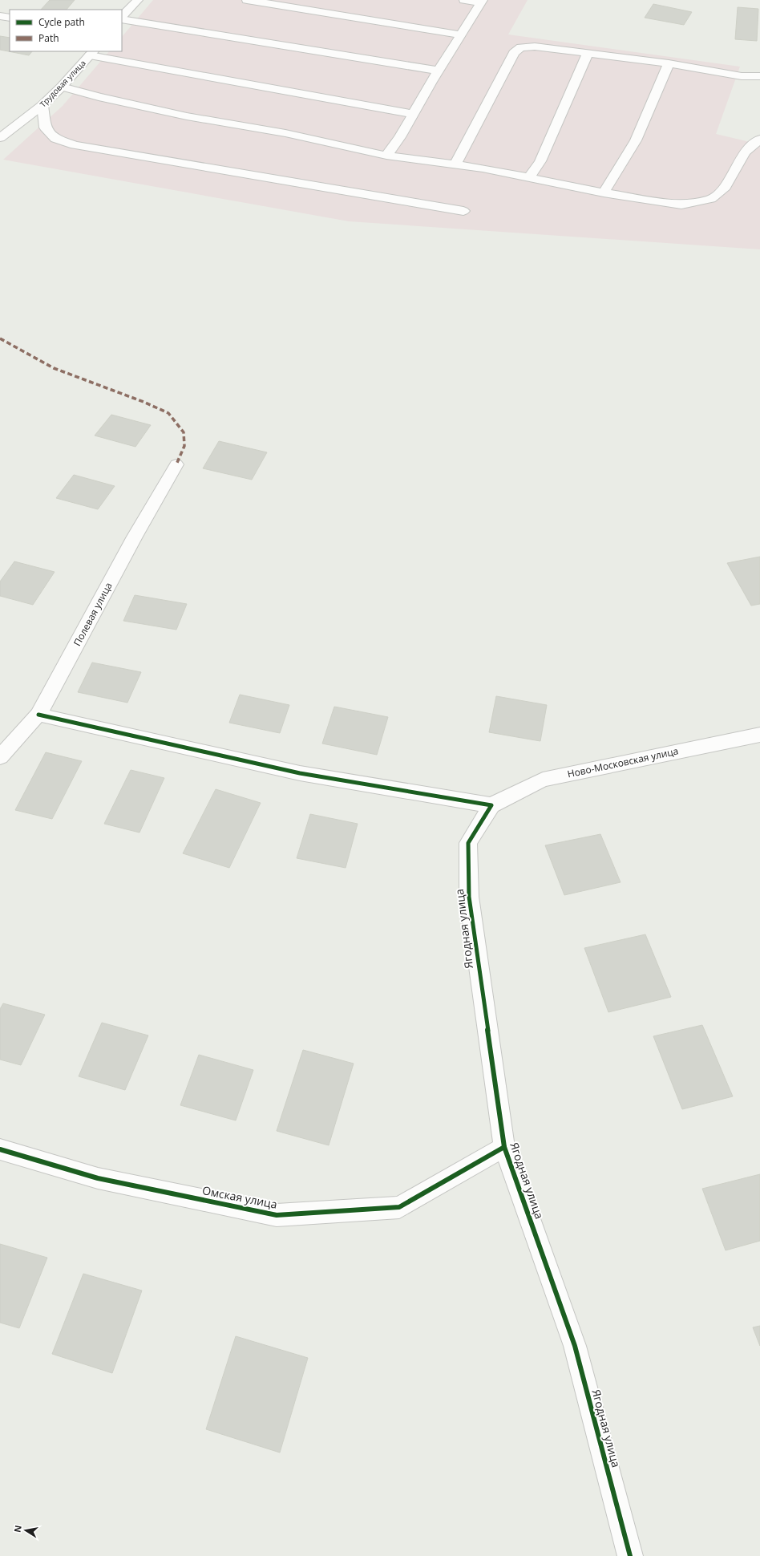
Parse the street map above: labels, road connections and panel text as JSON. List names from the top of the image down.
{
  "streets": {
    "street": [
      "Трудовая улица",
      "Полевая улица",
      "Ново-Московская улица",
      "Ягодная улица",
      "Омская улица"
    ]
  },
  "crossings": [
    ["Ново-Московская улица", "Ягодная улица"],
    ["Ягодная улица", "Омская улица"]
  ],
  "legend": ["Cycle path", "Path"],
  "north": "left"
}
